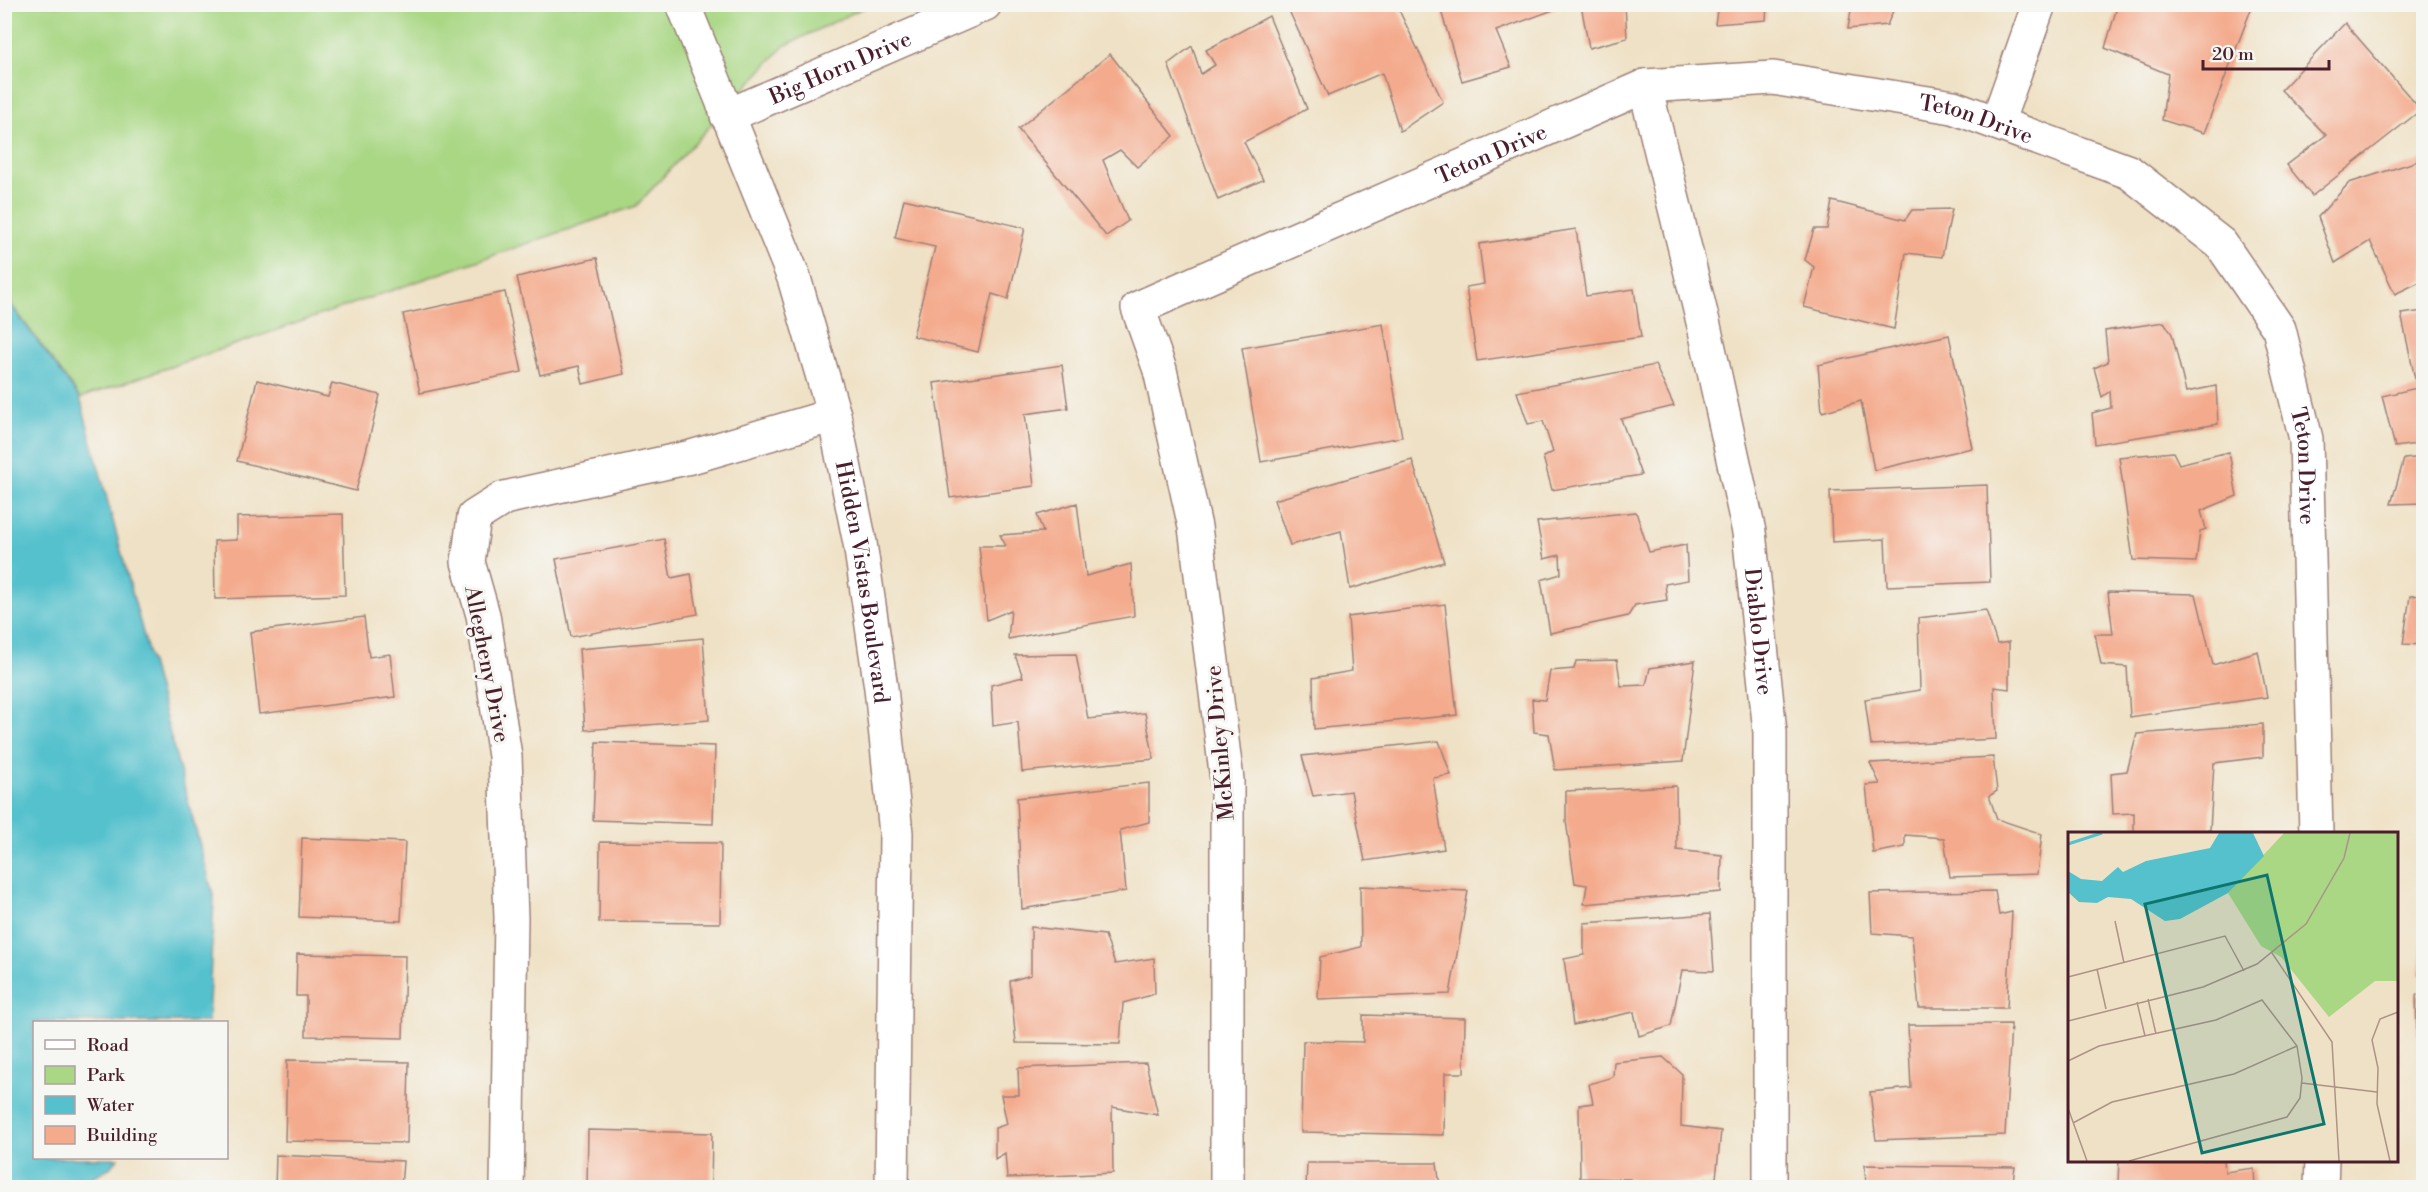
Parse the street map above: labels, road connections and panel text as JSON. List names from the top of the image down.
{
  "streets": {
    "street": [
      "Big Horn Drive",
      "Teton Drive",
      "Hidden Vistas Boulevard",
      "Diablo Drive",
      "Allegheny Drive",
      "McKinley Drive"
    ]
  },
  "crossings": [
    ["Big Horn Drive", "Hidden Vistas Boulevard"],
    ["Teton Drive", "Diablo Drive"],
    ["Teton Drive", "McKinley Drive"],
    ["Hidden Vistas Boulevard", "Allegheny Drive"]
  ],
  "legend": [
    "Road",
    "Park",
    "Water",
    "Building"
  ],
  "scale_bar": "20 m"
}
